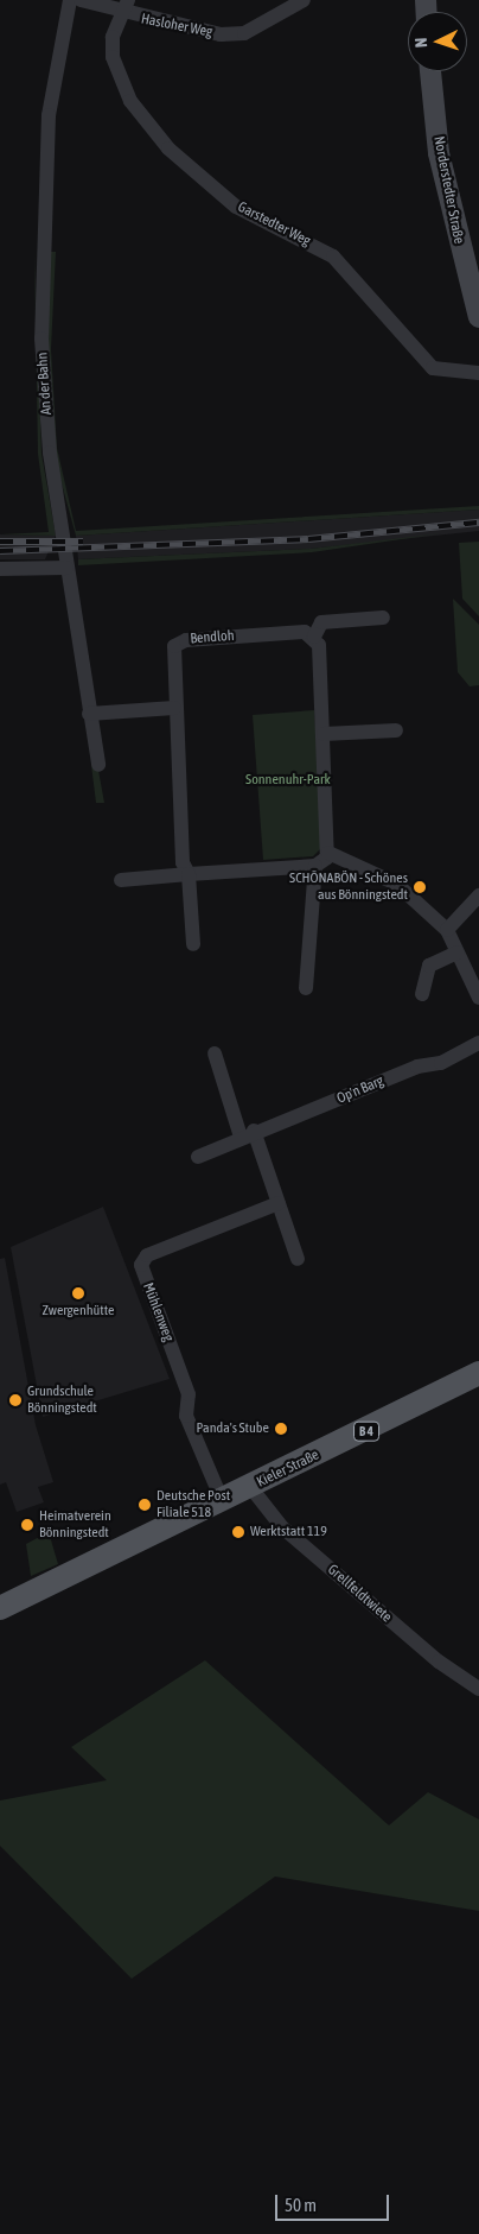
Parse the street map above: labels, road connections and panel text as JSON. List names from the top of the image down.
{
  "streets": {
    "main road": ["Norderstedter Straße", "B 4", "Kieler Straße"],
    "street": [
      "Hasloher Weg",
      "Garstedter Weg",
      "An der Bahn",
      "Bendloh",
      "Op'n Barg",
      "Mühlenweg",
      "Grellfeldtwiete"
    ]
  },
  "crossings": [
    ["Hasloher Weg", "Garstedter Weg"],
    ["Mühlenweg", "Kieler Straße"],
    ["Kieler Straße", "Grellfeldtwiete"]
  ],
  "parks": ["Sonnenuhr-Park"],
  "places": [
    "SCHÖNABÖN - Schönes aus Bönningstedt",
    "Zwergenhütte",
    "Grundschule Bönningstedt",
    "Panda's Stube",
    "Deutsche Post Filiale 518",
    "Heimatverein Bönningstedt",
    "Werktstatt 119"
  ],
  "scale_bar": "50 m",
  "north": "left"
}
